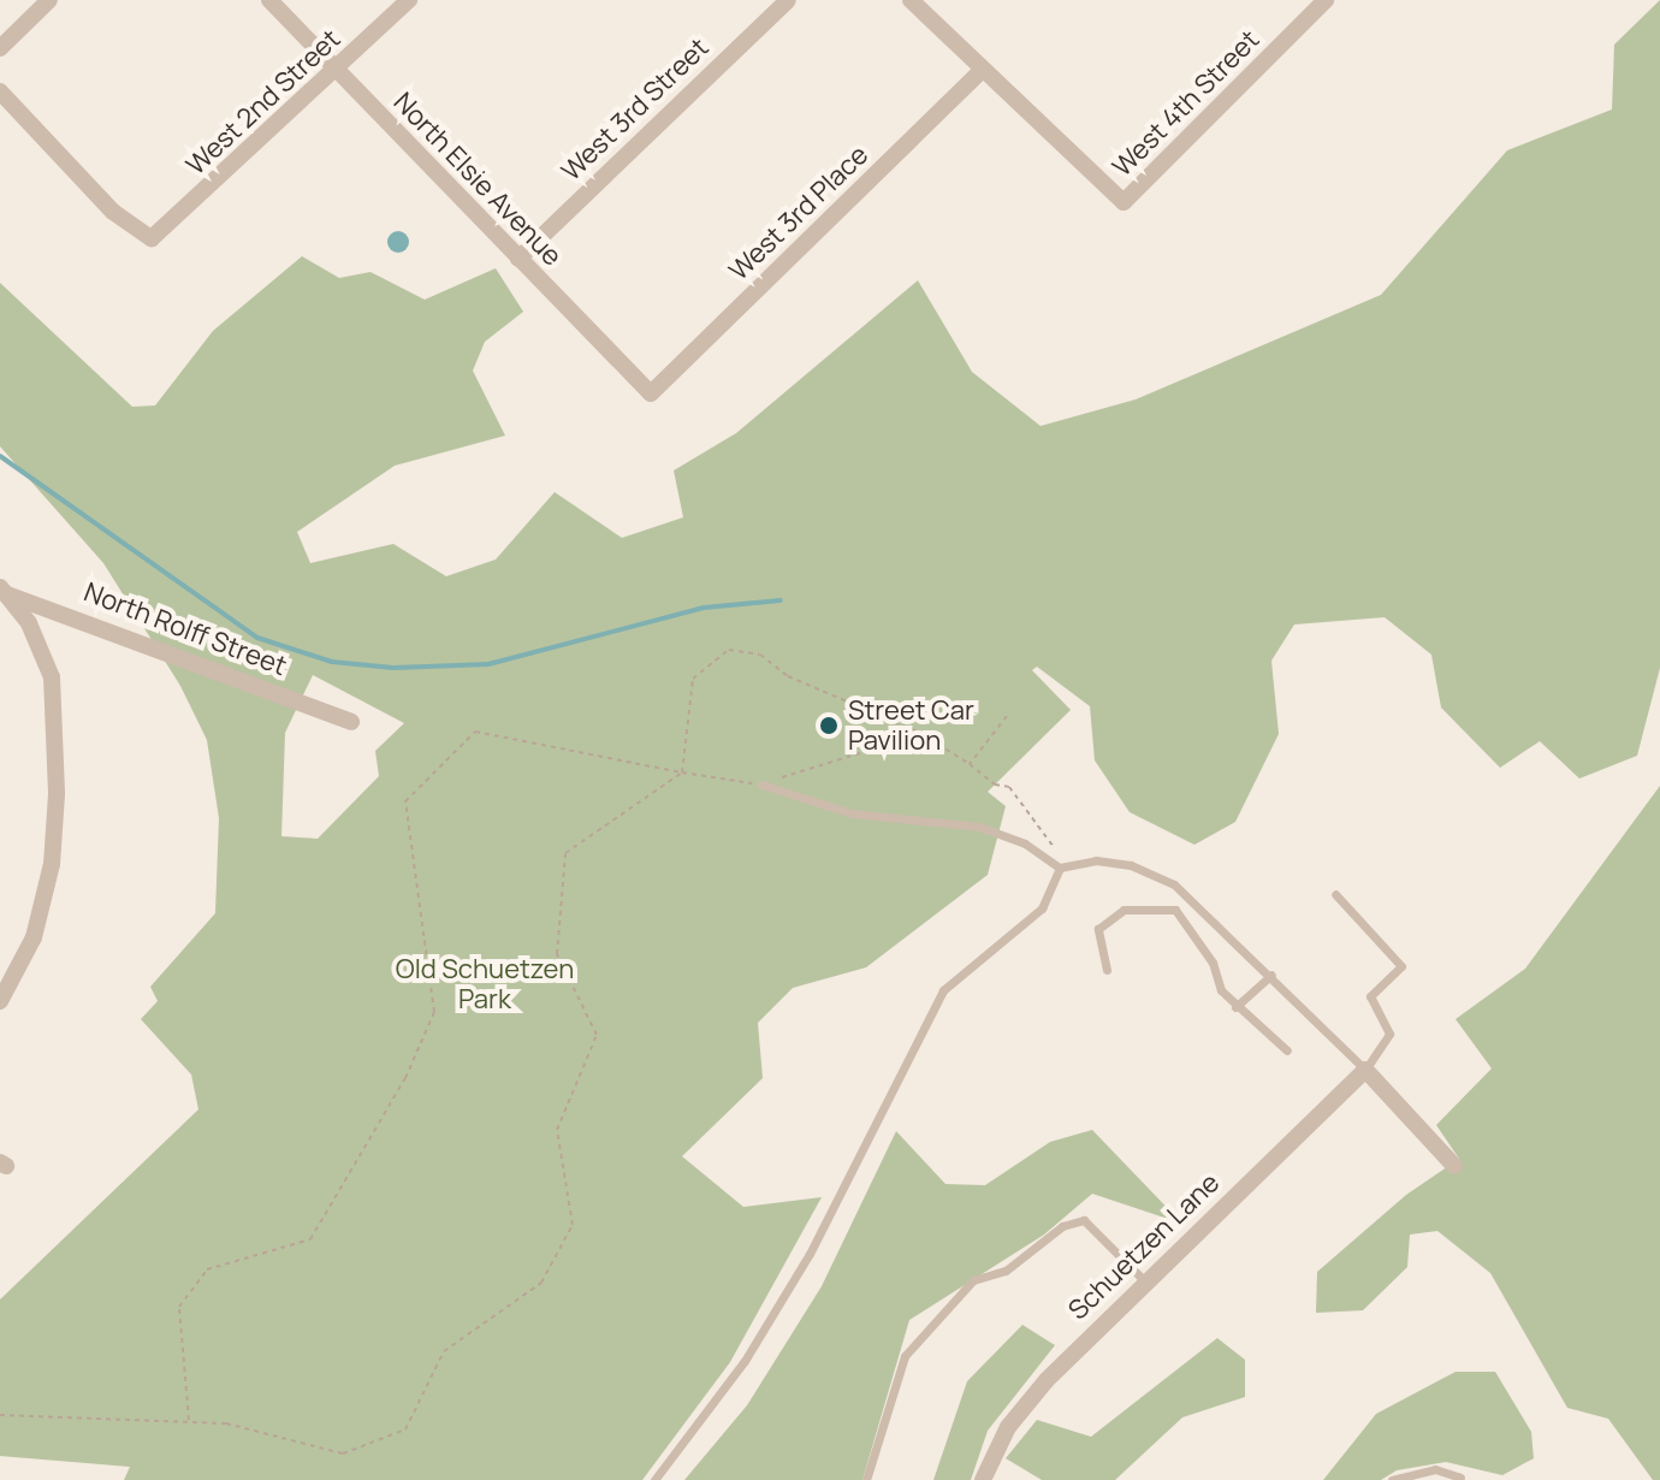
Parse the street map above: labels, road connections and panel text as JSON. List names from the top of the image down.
{
  "streets": {
    "street": [
      "West 2nd Street",
      "West 4th Street",
      "West 3rd Street",
      "North Elsie Avenue",
      "West 3rd Place",
      "North Rolff Street",
      "Schuetzen Lane"
    ]
  },
  "crossings": [
    ["West 2nd Street", "North Elsie Avenue"],
    ["West 4th Street", "West 3rd Place"],
    ["West 3rd Street", "North Elsie Avenue"],
    ["North Elsie Avenue", "West 3rd Place"]
  ],
  "parks": ["Old Schuetzen Park"],
  "places": ["Street Car Pavilion"]
}
